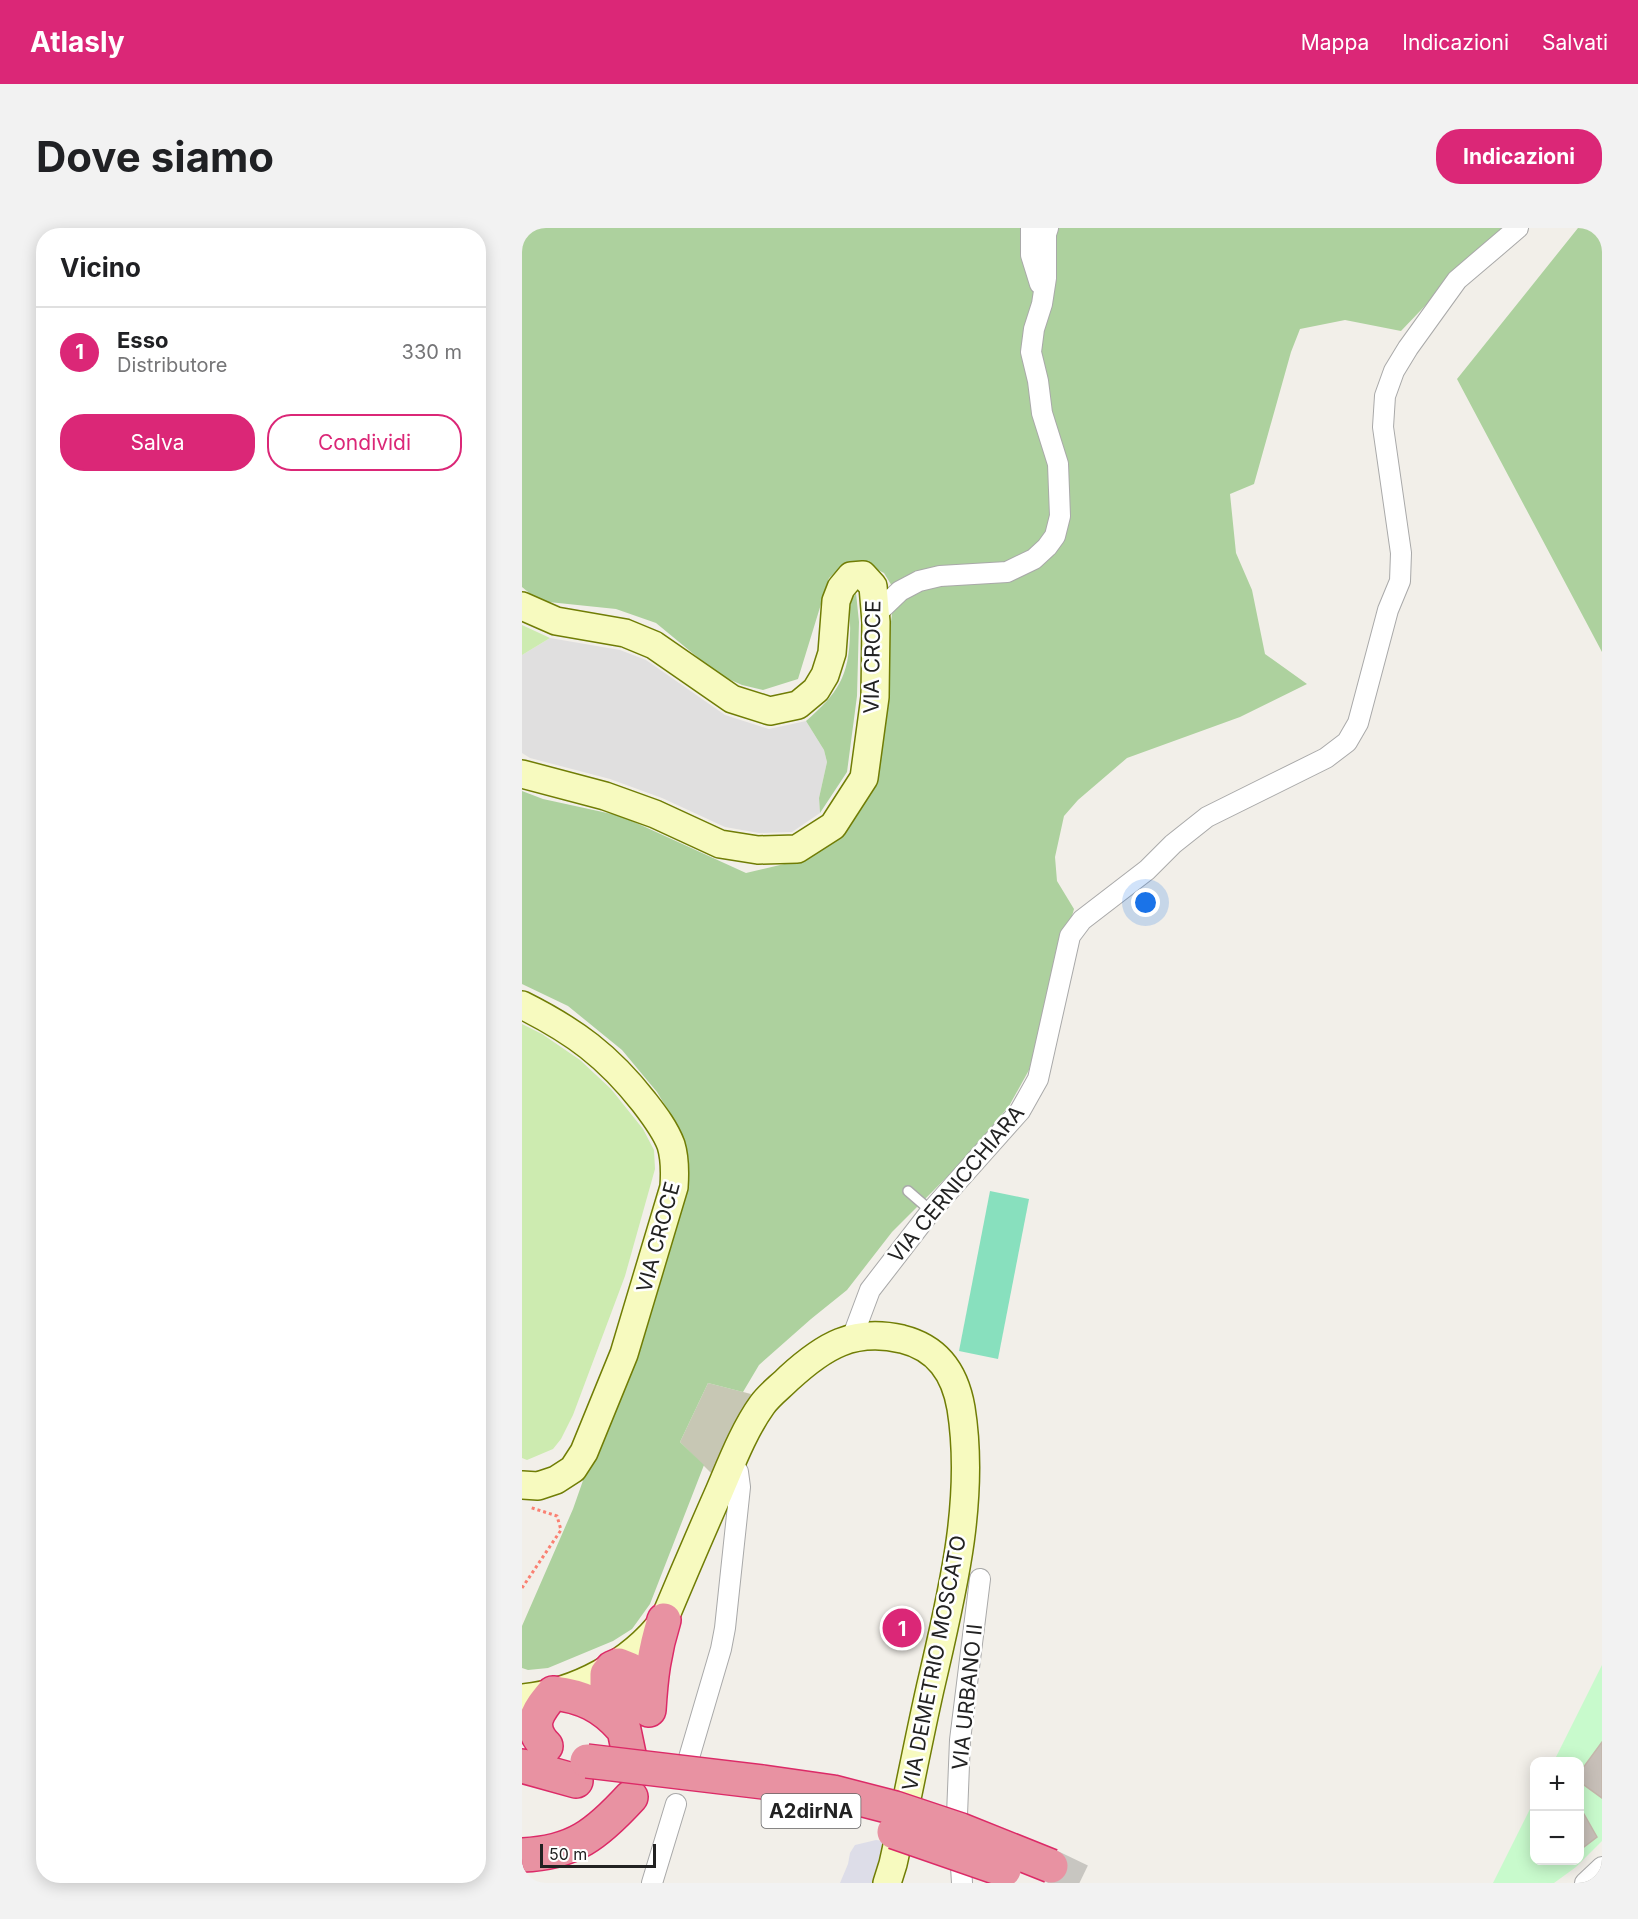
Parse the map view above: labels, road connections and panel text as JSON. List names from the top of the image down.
{
  "streets": {
    "highway": ["A2dirNA"],
    "street": [
      "VIA CROCE",
      "VIA CERNICCHIARA",
      "VIA DEMETRIO MOSCATO",
      "VIA URBANO II"
    ]
  },
  "crossings": [
    ["VIA CERNICCHIARA", "VIA DEMETRIO MOSCATO"]
  ],
  "scale_bar": "50 m",
  "page": {
    "header": "Atlasly",
    "nav": ["Mappa", "Indicazioni", "Salvati"],
    "buttons": [
      "Indicazioni",
      ["Salva", "Condividi"]
    ],
    "title": "Dove siamo",
    "heading": "Vicino",
    "list": [
      {
        "mark": "1",
        "name": "Esso",
        "note": "Distributore",
        "value": "330 m"
      }
    ],
    "pins": "1",
    "map_buttons": ["+", "−"],
    "scale": "50 m"
  }
}
